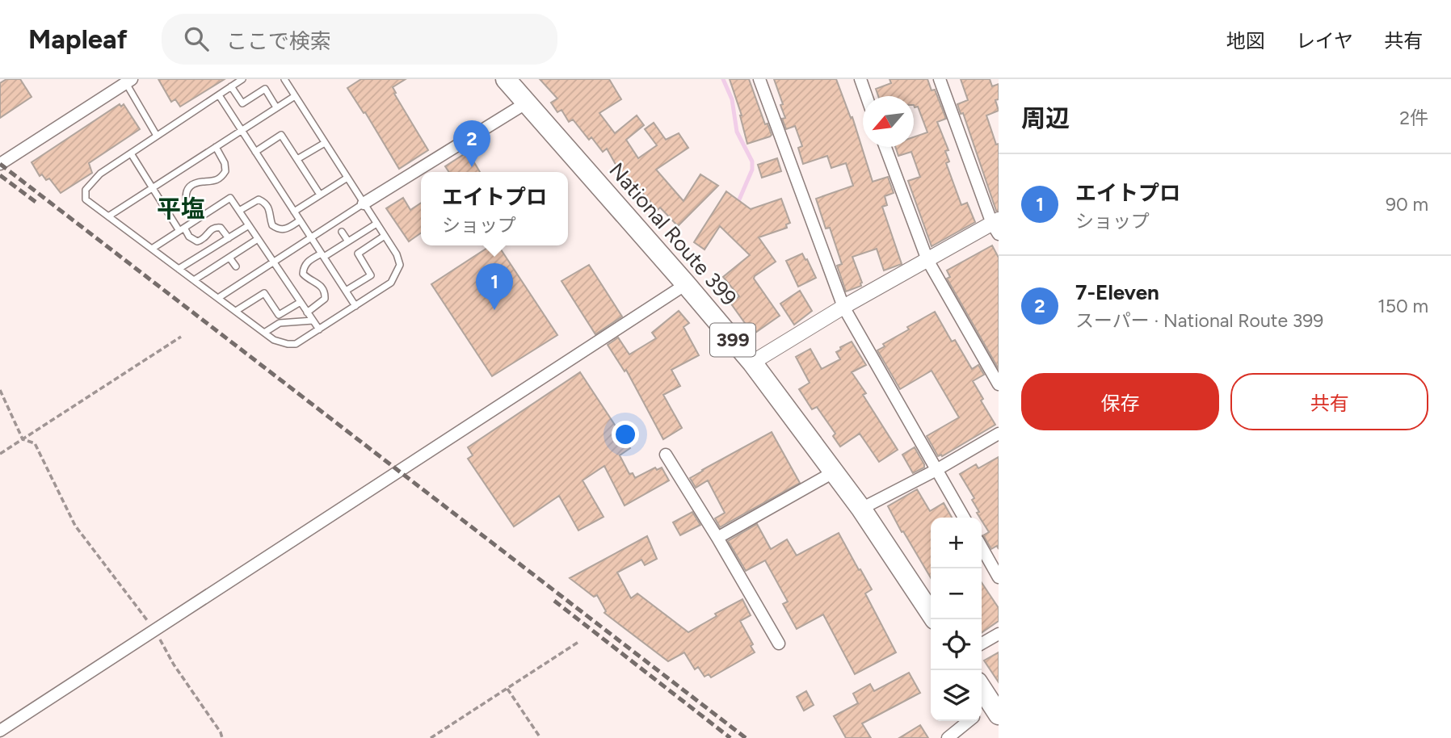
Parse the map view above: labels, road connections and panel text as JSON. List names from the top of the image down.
{
  "streets": {
    "highway": ["National Route 399", "399"]
  },
  "districts": ["平塩"],
  "north": "bottom left",
  "page": {
    "header": "Mapleaf",
    "search": "ここで検索",
    "nav": ["地図", "レイヤ", "共有"],
    "heading": ["周辺", "2件"],
    "pins": ["2", "1"],
    "list": [
      {
        "mark": "1",
        "name": "エイトプロ",
        "note": "ショップ",
        "value": "90 m"
      },
      {
        "mark": "2",
        "name": "7-Eleven",
        "note": "スーパー · National Route 399",
        "value": "150 m"
      }
    ],
    "popup": ["エイトプロ", "ショップ"],
    "buttons": ["保存", "共有"],
    "map_buttons": ["+", "−"]
  }
}
